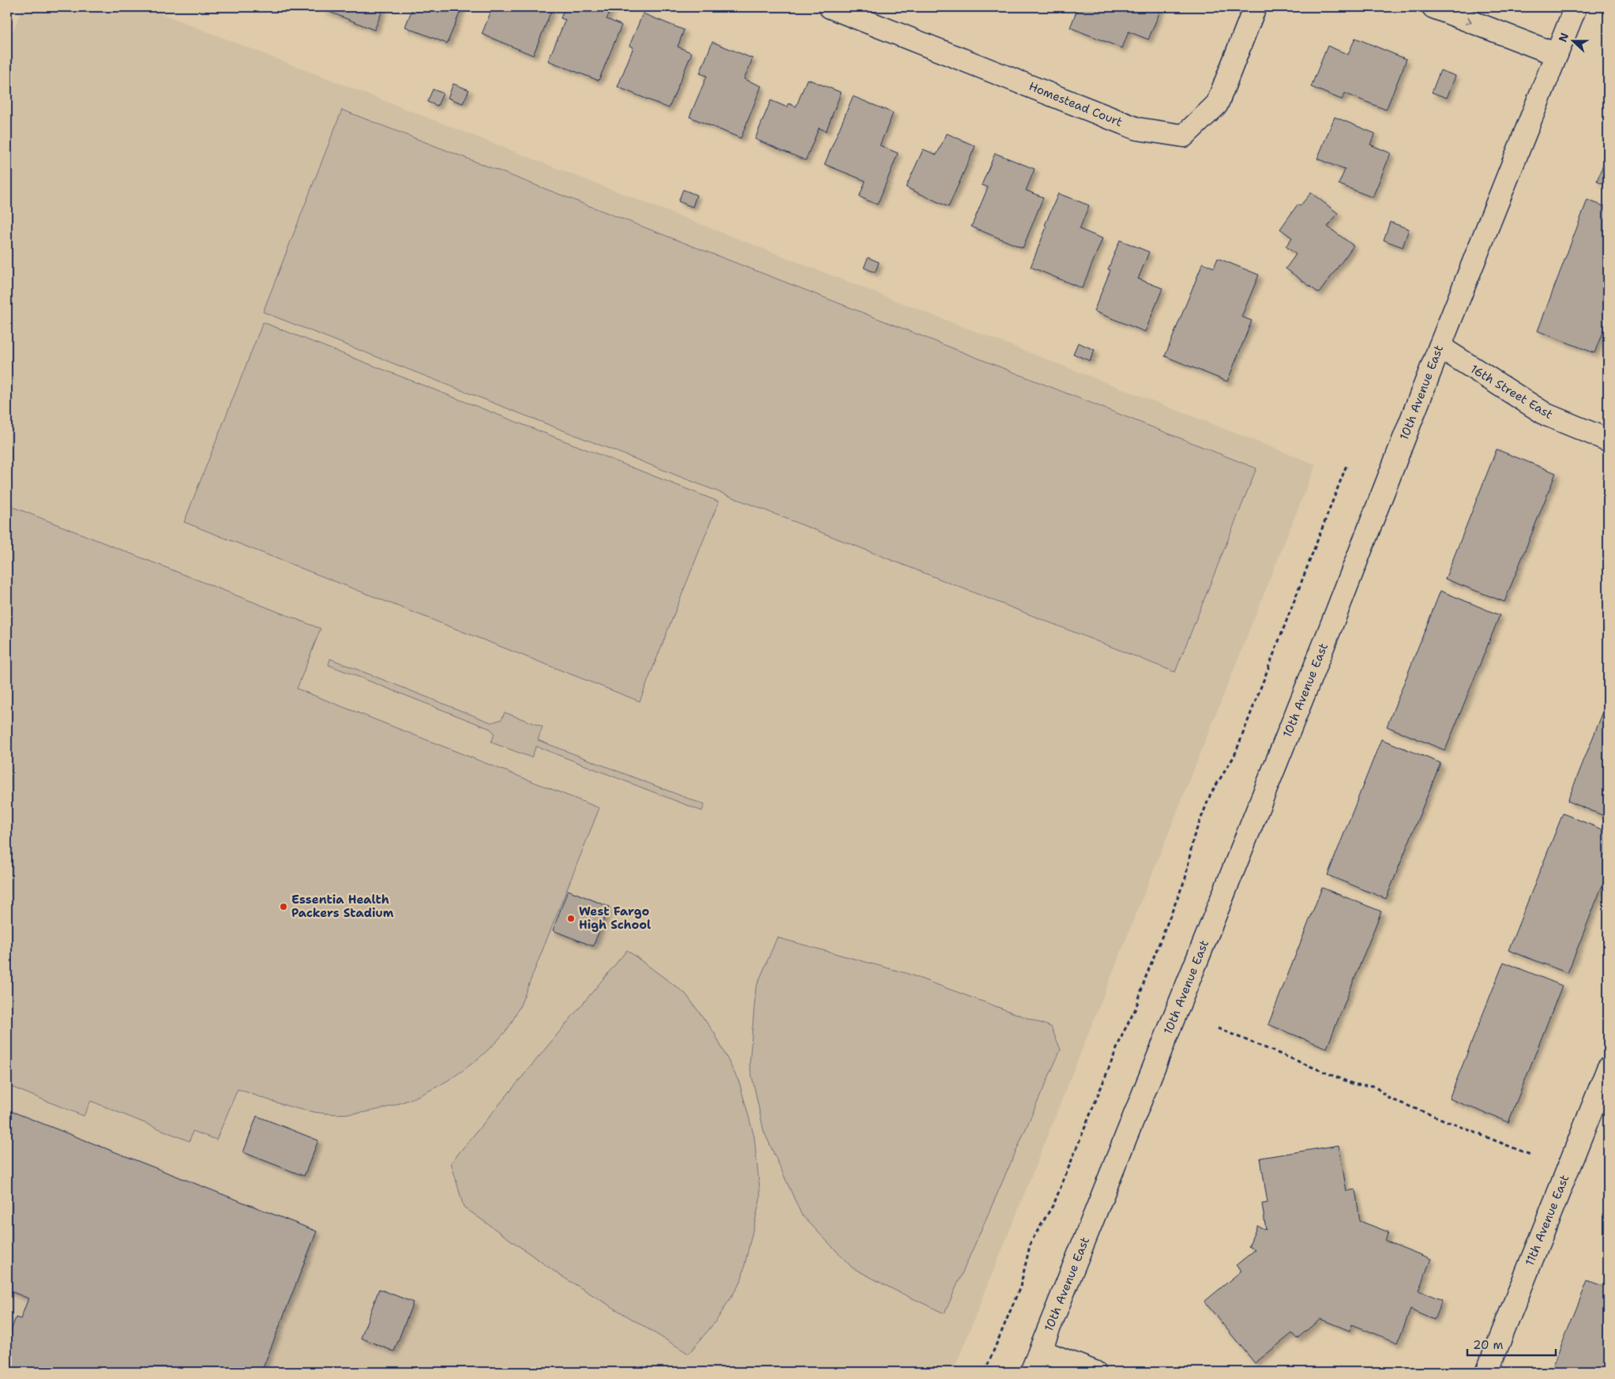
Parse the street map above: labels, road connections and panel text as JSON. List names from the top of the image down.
{
  "streets": {
    "street": [
      "Homestead Court",
      "16th Street East",
      "10th Avenue East",
      "11th Avenue East"
    ]
  },
  "crossings": [
    ["16th Street East", "10th Avenue East"]
  ],
  "places": ["Essentia Health Packers Stadium", "West Fargo High School"],
  "scale_bar": "20 m",
  "north": "left"
}
